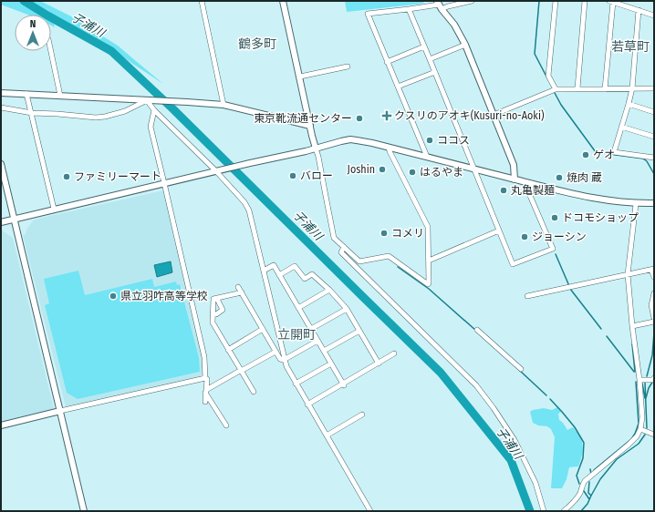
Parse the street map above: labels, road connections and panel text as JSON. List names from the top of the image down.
{
  "districts": ["鶴多町", "若草町", "立開町"],
  "water": ["子浦川"],
  "places": {
    "health": ["クスリのアオキ(Kusuri-no-Aoki)"],
    "other": [
      "東京靴流通センター",
      "ココス",
      "ゲオ",
      "Joshin",
      "はるやま",
      "バロー",
      "ファミリーマート",
      "焼肉 蔵",
      "丸亀製麺",
      "ドコモショップ",
      "コメリ",
      "ジョーシン",
      "県立羽咋高等学校"
    ]
  },
  "north": "top"
}
